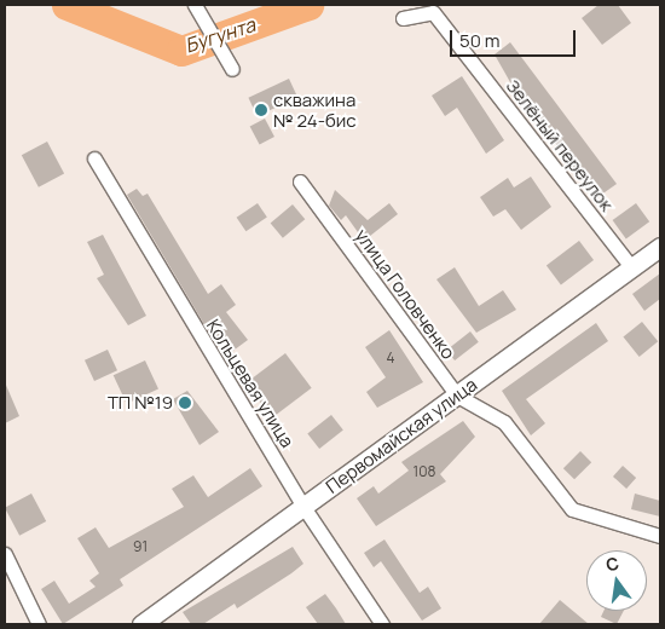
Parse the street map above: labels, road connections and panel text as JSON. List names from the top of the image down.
{
  "streets": {
    "main road": ["Первомайская улица"],
    "street": ["Зелёный переулок", "улица Головченко", "Кольцевая улица"]
  },
  "crossings": [
    ["Зелёный переулок", "Первомайская улица"],
    ["улица Головченко", "Первомайская улица"],
    ["Кольцевая улица", "Первомайская улица"]
  ],
  "water": ["Бугунта"],
  "places": ["скважина № 24-бис", "ТП №19"],
  "house_numbers": ["4", "108", "91"],
  "scale_bar": "50 m",
  "north": "top"
}
